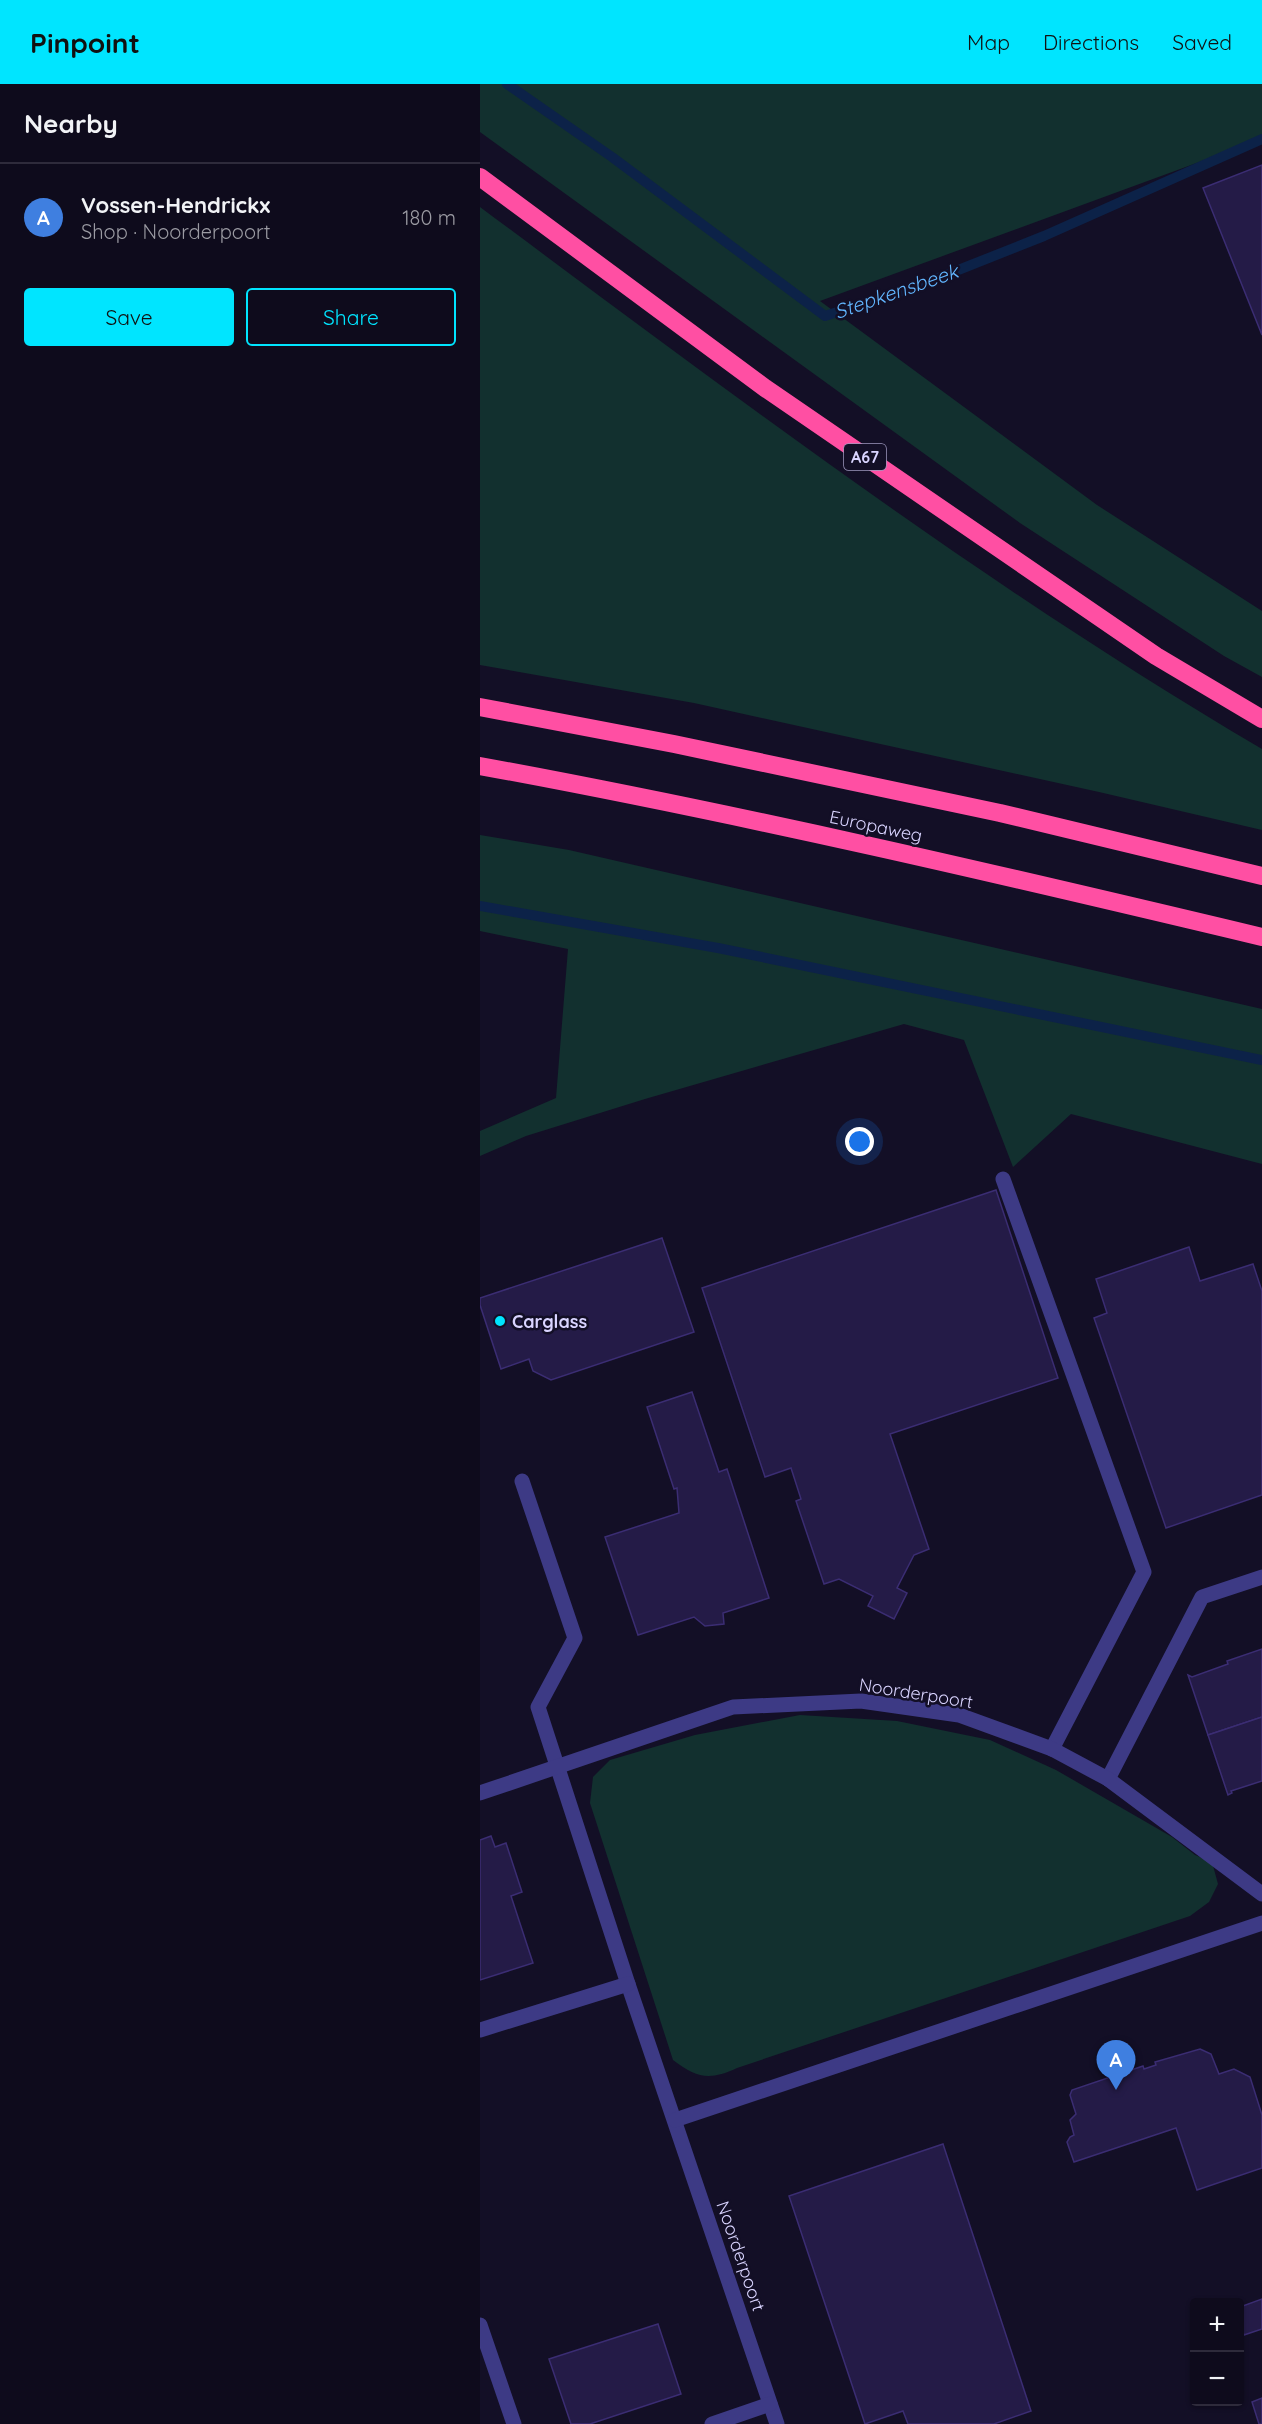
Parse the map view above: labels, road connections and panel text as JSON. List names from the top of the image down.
{
  "streets": {
    "highway": ["A67", "Europaweg"],
    "street": ["Noorderpoort"]
  },
  "water": ["Stepkensbeek"],
  "places": ["Carglass"],
  "page": {
    "header": "Pinpoint",
    "nav": ["Map", "Directions", "Saved"],
    "heading": "Nearby",
    "list": [
      {
        "mark": "A",
        "name": "Vossen-Hendrickx",
        "note": "Shop · Noorderpoort",
        "value": "180 m"
      }
    ],
    "buttons": ["Save", "Share"],
    "pins": "A",
    "map_buttons": ["+", "−"]
  }
}
